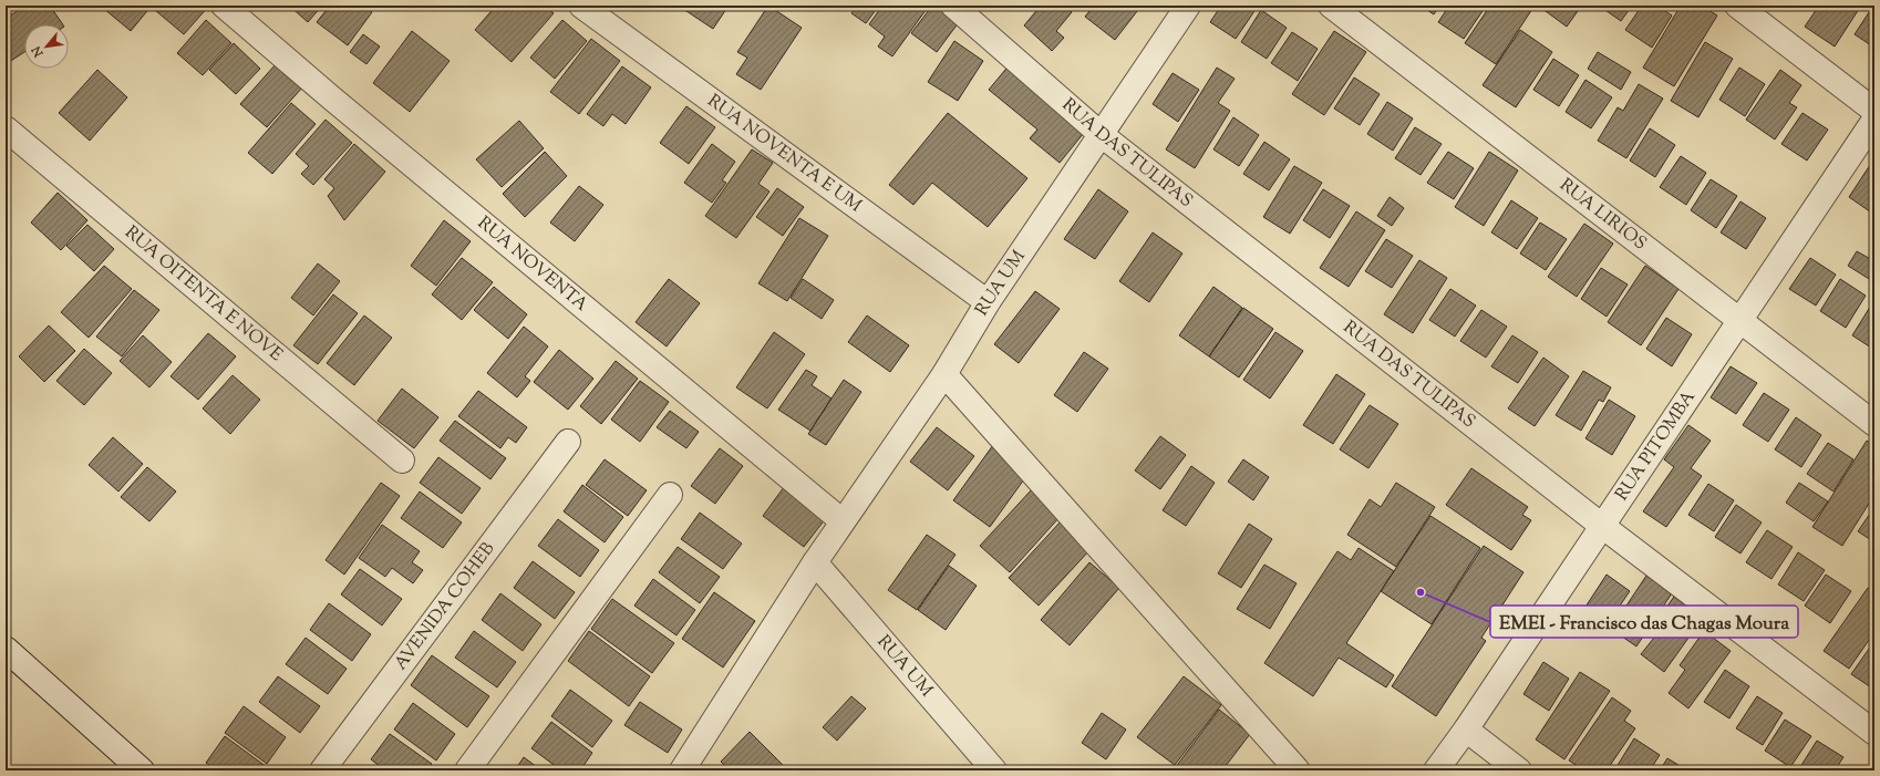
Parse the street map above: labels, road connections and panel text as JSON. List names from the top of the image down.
{
  "streets": {
    "street": [
      "RUA DAS TULIPAS",
      "RUA NOVENTA E UM",
      "RUA LIRIOS",
      "RUA NOVENTA",
      "RUA UM",
      "RUA OITENTA E NOVE",
      "RUA PITOMBA",
      "AVENIDA COHEB"
    ]
  },
  "crossings": [
    ["RUA DAS TULIPAS", "RUA UM"],
    ["RUA DAS TULIPAS", "RUA PITOMBA"],
    ["RUA NOVENTA E UM", "RUA UM"],
    ["RUA LIRIOS", "RUA PITOMBA"],
    ["RUA NOVENTA", "RUA UM"]
  ],
  "places": ["EMEI - Francisco das Chagas Moura"],
  "north": "bottom left"
}
